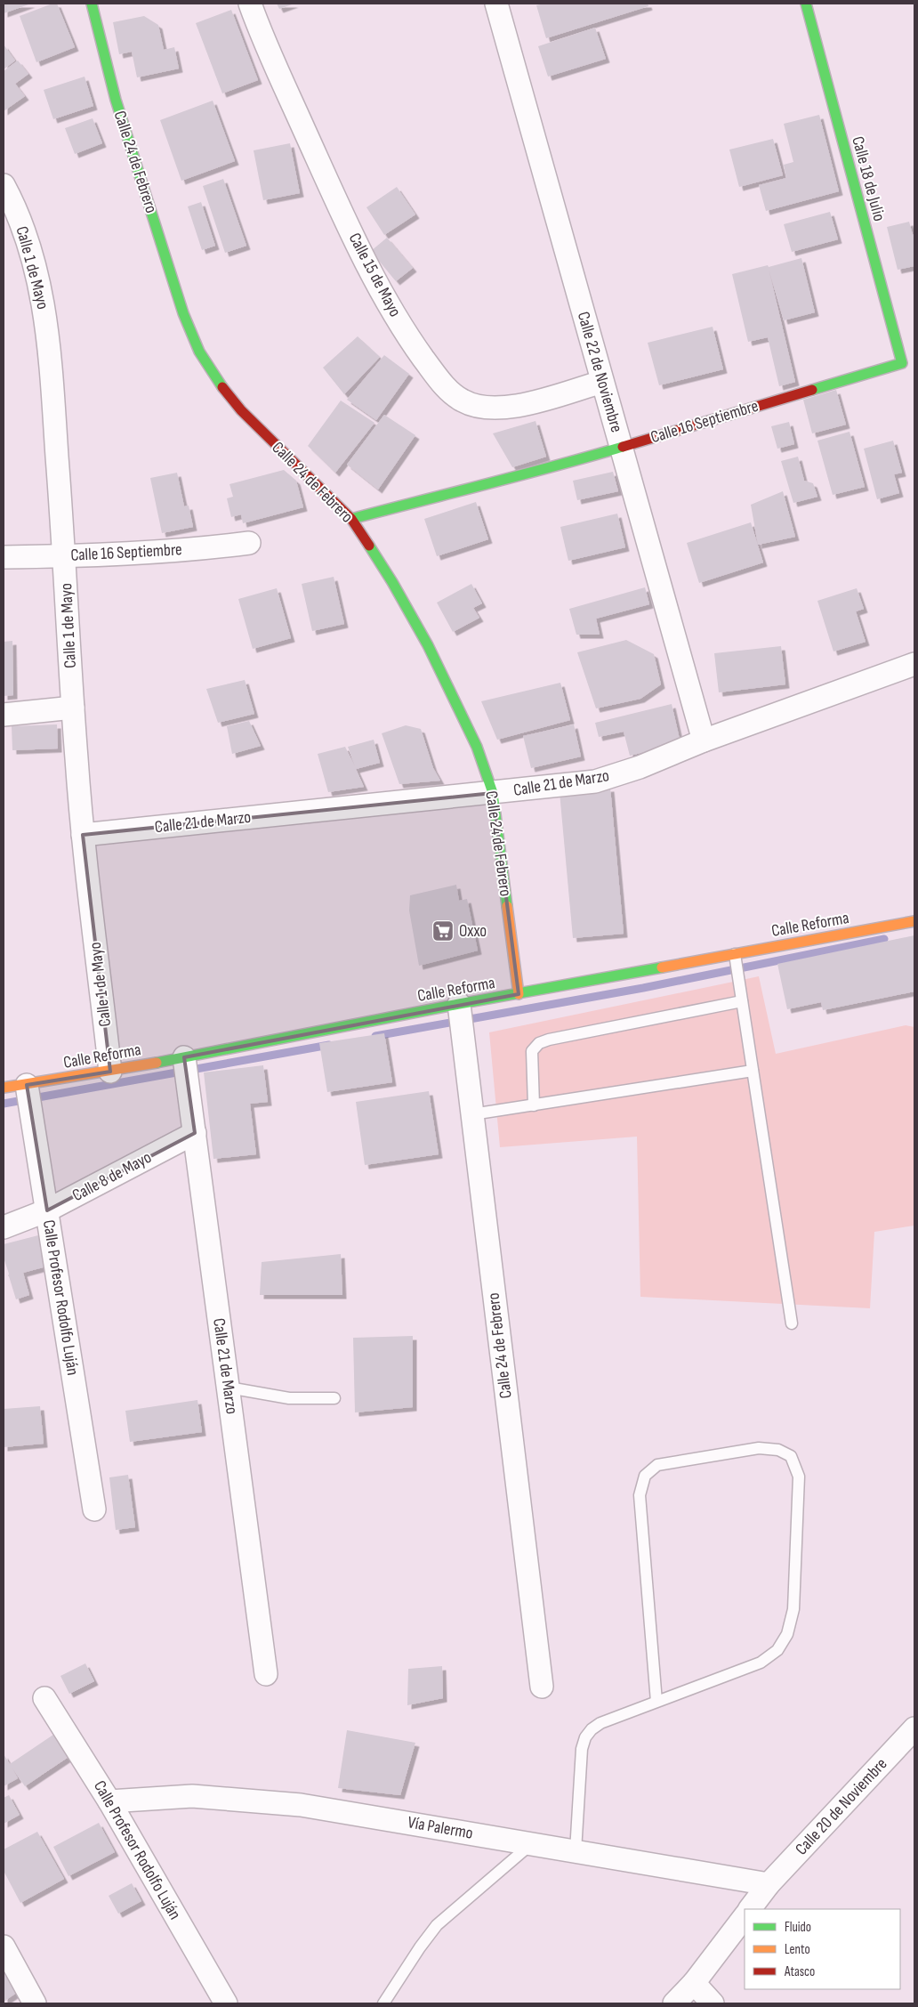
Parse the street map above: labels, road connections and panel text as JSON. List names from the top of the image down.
{
  "streets": {
    "street": [
      "Calle 24 de Febrero",
      "Calle 18 de Julio",
      "Calle 1 de Mayo",
      "Calle 15 de Mayo",
      "Calle 22 de Noviembre",
      "Calle 16 Septiembre",
      "Calle 21 de Marzo",
      "Calle Reforma",
      "Calle 8 de Mayo",
      "Calle Profesor Rodolfo Luján",
      "Calle 20 de Noviembre",
      "Vía Palermo"
    ]
  },
  "crossings": [
    ["Calle 24 de Febrero", "Calle 16 Septiembre"],
    ["Calle 24 de Febrero", "Calle 21 de Marzo"],
    ["Calle 24 de Febrero", "Calle Reforma"],
    ["Calle 18 de Julio", "Calle 16 Septiembre"],
    ["Calle 1 de Mayo", "Calle 16 Septiembre"],
    ["Calle 1 de Mayo", "Calle 21 de Marzo"],
    ["Calle 1 de Mayo", "Calle Reforma"],
    ["Calle 15 de Mayo", "Calle 22 de Noviembre"],
    ["Calle 22 de Noviembre", "Calle 16 Septiembre"],
    ["Calle 22 de Noviembre", "Calle 21 de Marzo"],
    ["Calle 21 de Marzo", "Calle Reforma"],
    ["Calle 21 de Marzo", "Calle 8 de Mayo"],
    ["Calle Reforma", "Calle Profesor Rodolfo Luján"],
    ["Calle 8 de Mayo", "Calle Profesor Rodolfo Luján"],
    ["Calle Profesor Rodolfo Luján", "Vía Palermo"],
    ["Calle 20 de Noviembre", "Vía Palermo"]
  ],
  "places": {
    "supermarket": ["Oxxo"]
  },
  "legend": ["Fluido", "Lento", "Atasco"]
}
